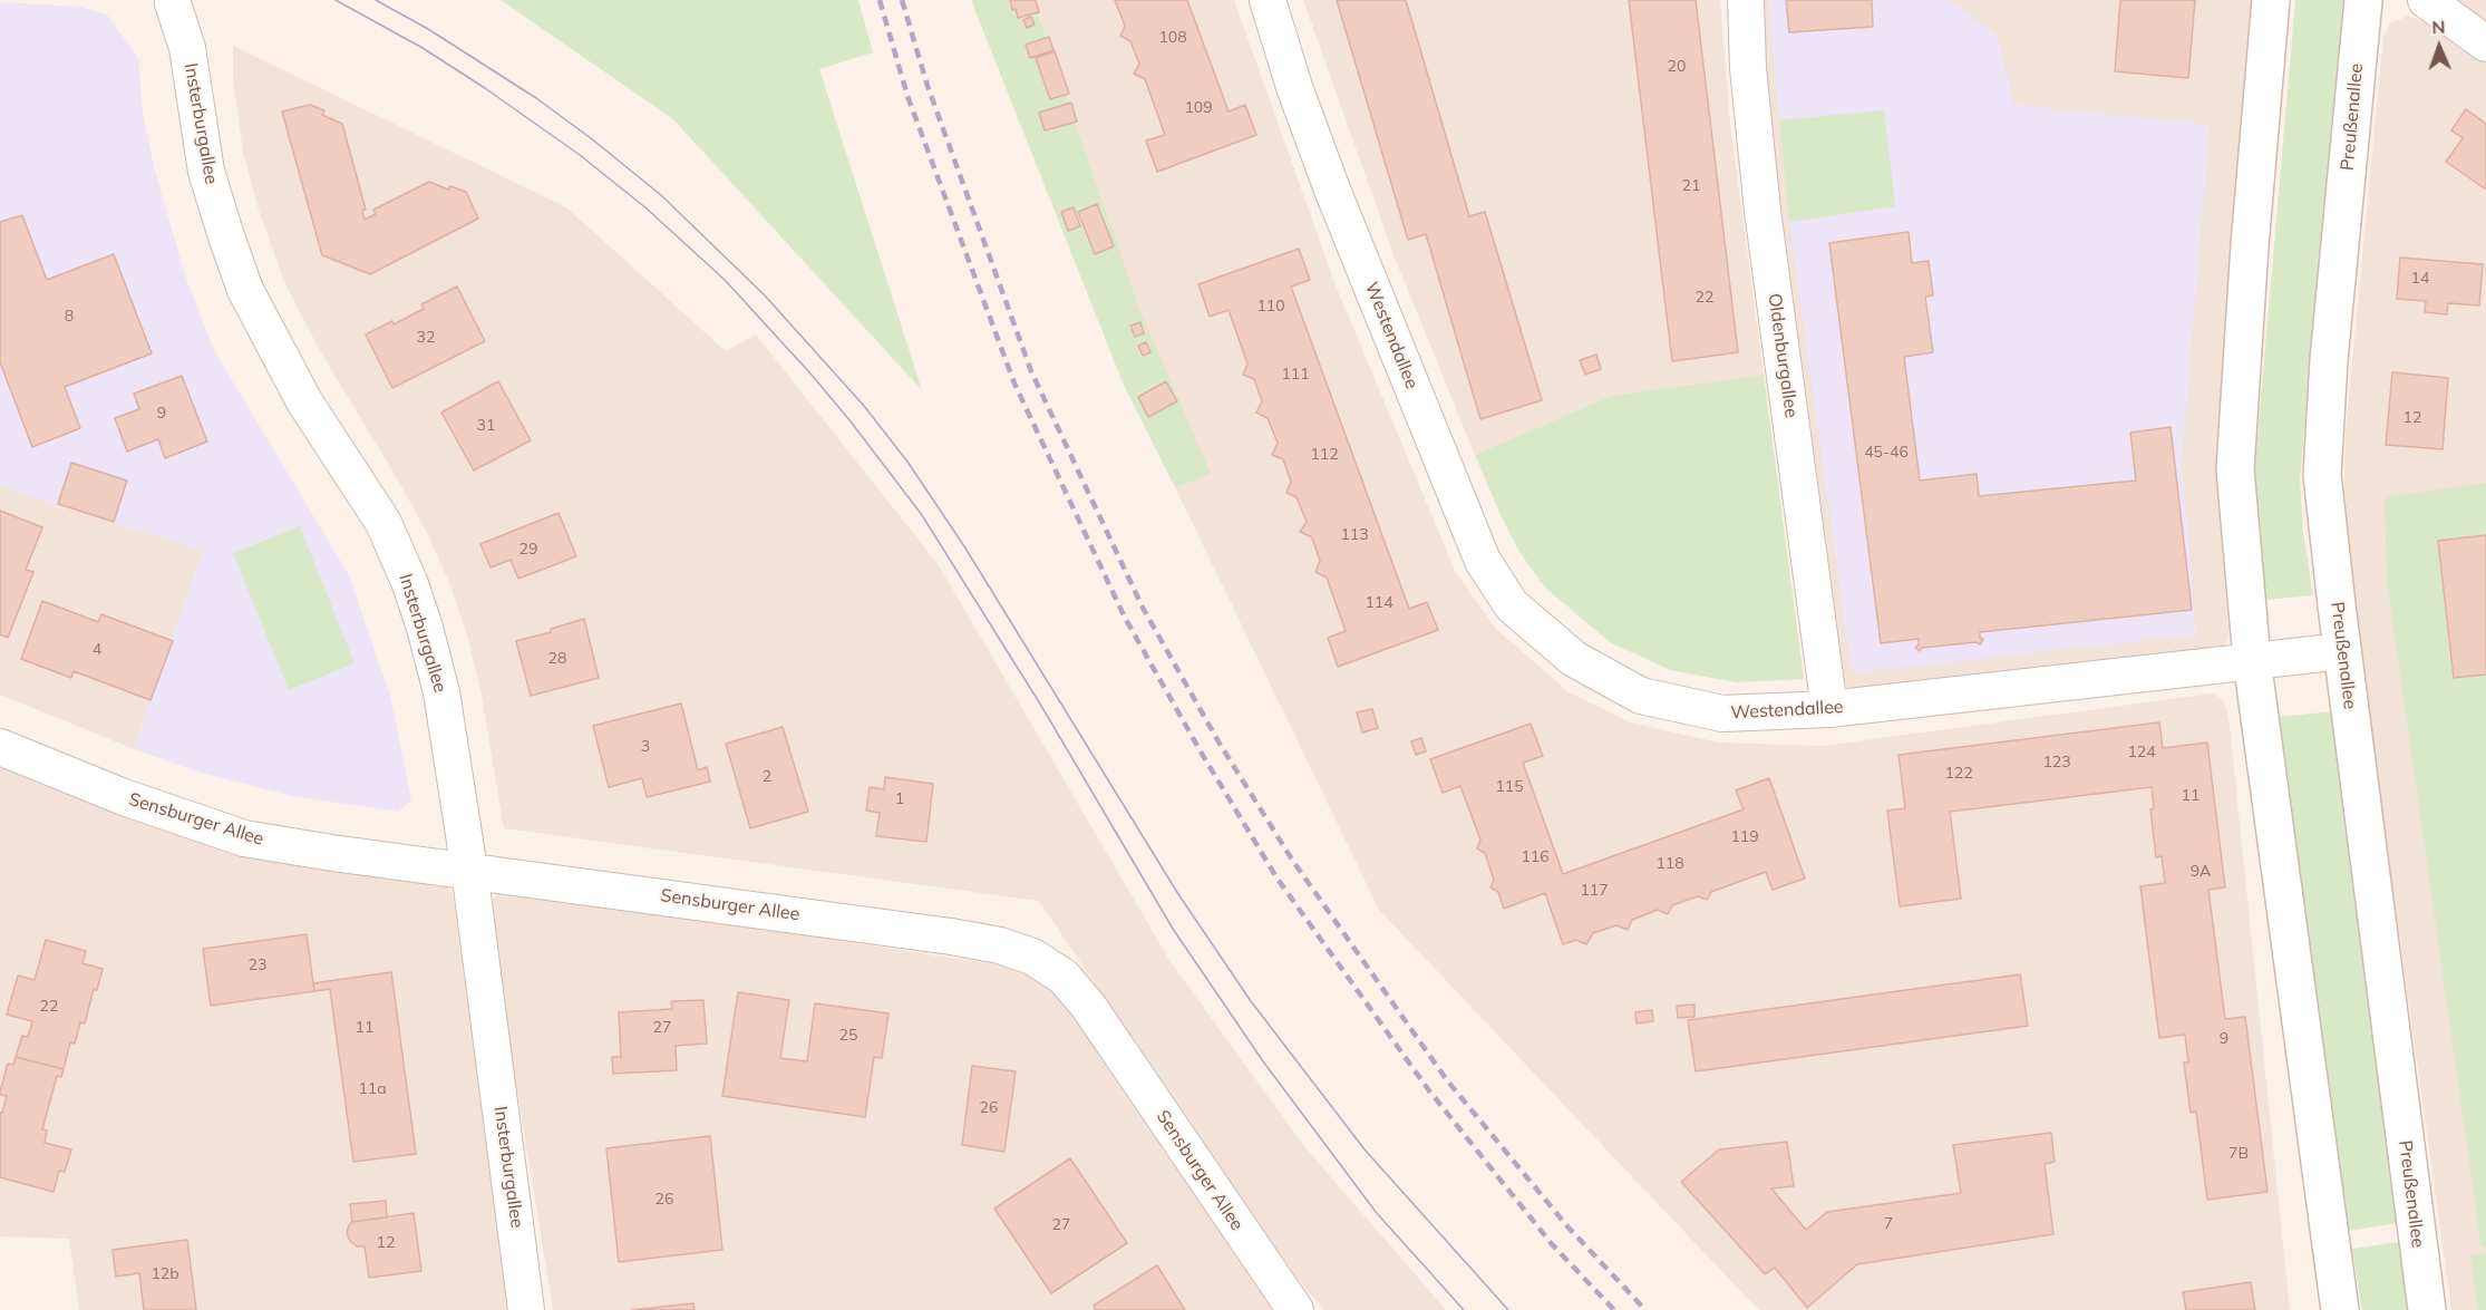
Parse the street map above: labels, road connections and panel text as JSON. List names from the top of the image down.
{
  "streets": {
    "street": [
      "Preußenallee",
      "Insterburgallee",
      "Westendallee",
      "Oldenburgallee",
      "Sensburger Allee"
    ]
  },
  "crossings": [
    ["Preußenallee", "Westendallee"],
    ["Insterburgallee", "Sensburger Allee"],
    ["Westendallee", "Oldenburgallee"]
  ],
  "house_numbers": [
    "108",
    "20",
    "109",
    "21",
    "14",
    "22",
    "110",
    "8",
    "32",
    "111",
    "9",
    "12",
    "31",
    "45-46",
    "112",
    "113",
    "29",
    "114",
    "4",
    "28",
    "3",
    "124",
    "123",
    "122",
    "2",
    "115",
    "11",
    "1",
    "119",
    "116",
    "118",
    "9A",
    "117",
    "23",
    "22",
    "11",
    "27",
    "25",
    "9",
    "11a",
    "26",
    "7B",
    "26",
    "7",
    "27",
    "12",
    "12b"
  ],
  "north": "top"
}
